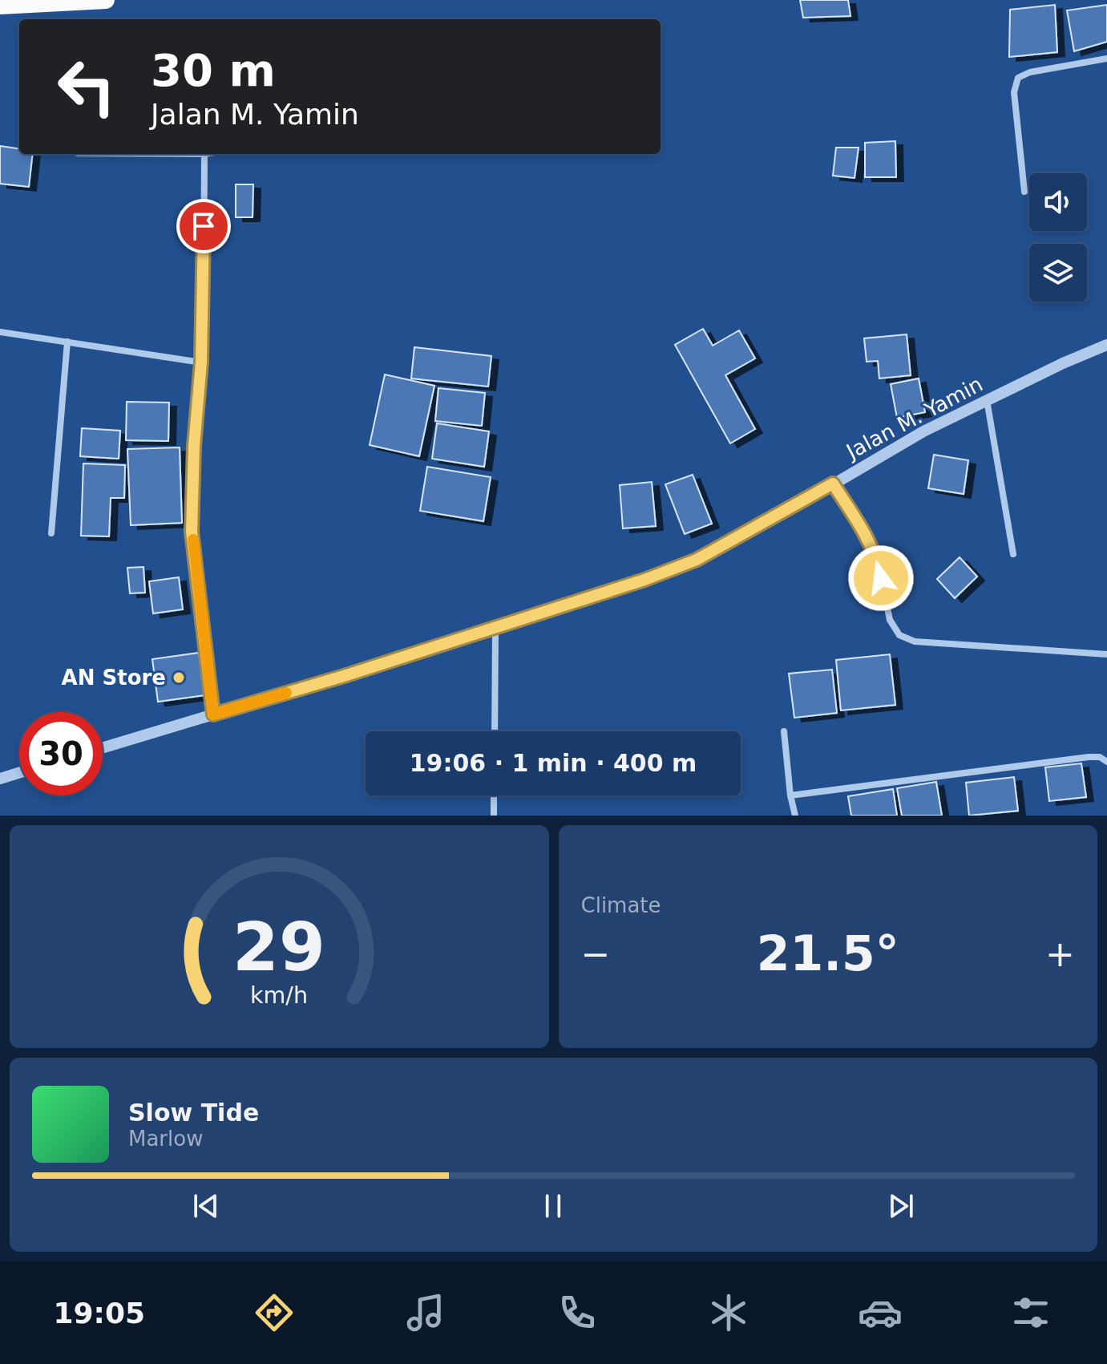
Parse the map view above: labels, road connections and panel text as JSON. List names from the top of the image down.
{
  "streets": {
    "street": ["Jalan M. Yamin"]
  },
  "places": ["AN Store"],
  "page": {
    "turn": ["30 m", "Jalan M. Yamin"],
    "limit": "30",
    "trip": "19:06 · 1 min · 400 m",
    "tile": "Climate",
    "heat": ["−", "21.5°", "+"],
    "song": ["Slow Tide", "Marlow"],
    "tabs": "19:05",
    "gauge": ["29", "km/h"]
  }
}
